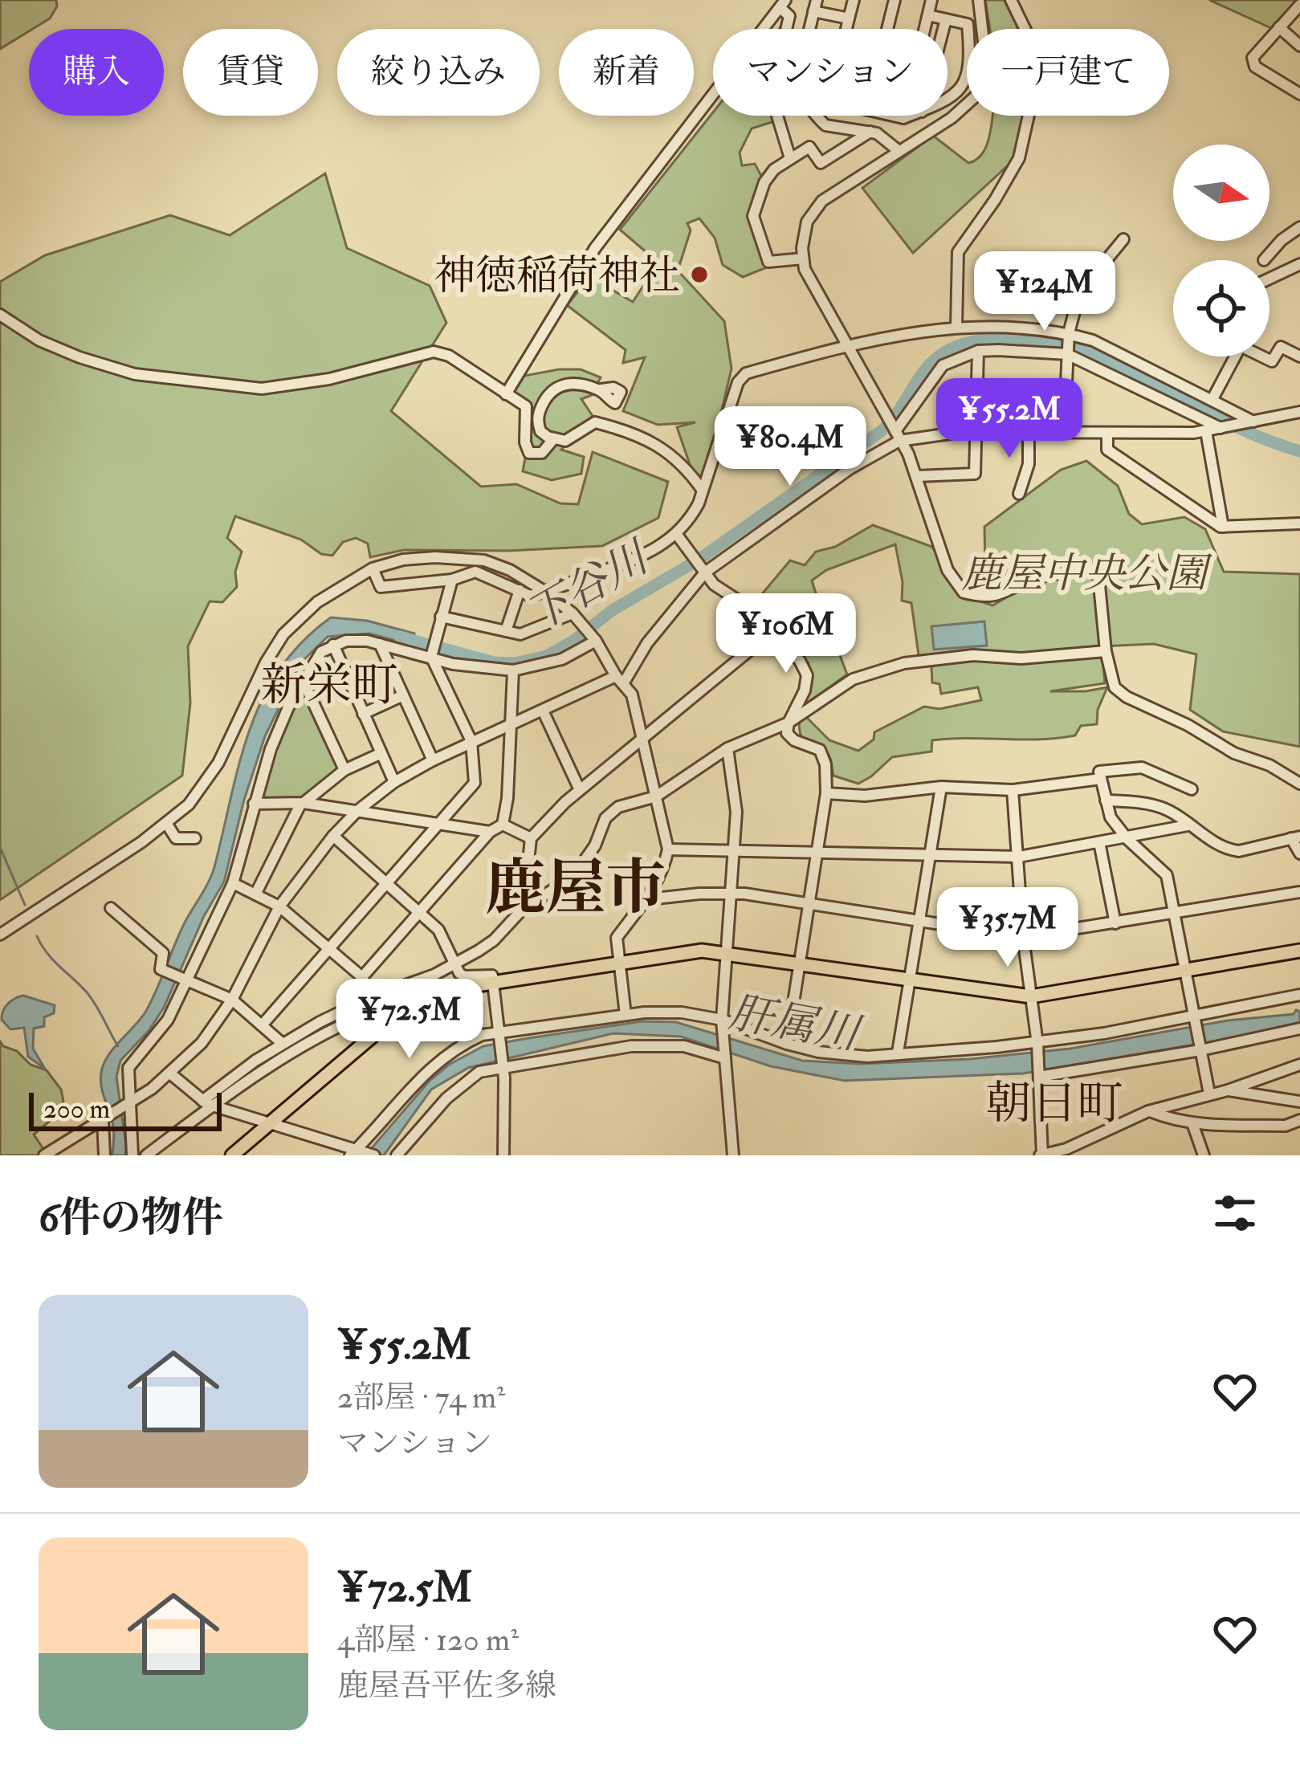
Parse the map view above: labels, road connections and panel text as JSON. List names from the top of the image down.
{
  "districts": ["新栄町", "鹿屋市", "朝日町"],
  "water": ["下谷川", "肝属川"],
  "parks": ["鹿屋中央公園"],
  "places": ["神徳稲荷神社"],
  "scale_bar": "200 m",
  "north": "right",
  "page": {
    "chip": [
      "購入",
      "賃貸",
      "絞り込み",
      "新着",
      "マンション",
      "一戸建て"
    ],
    "price": [
      "¥124M",
      "¥55.2M",
      "¥80.4M",
      "¥106M",
      "¥35.7M",
      "¥72.5M"
    ],
    "scale": "200 m",
    "heading": "6件の物件",
    "list": [
      {
        "name": "¥55.2M",
        "note": "2部屋 · 74 m² · マンション"
      },
      {
        "name": "¥72.5M",
        "note": "4部屋 · 120 m² · 鹿屋吾平佐多線"
      }
    ]
  }
}
